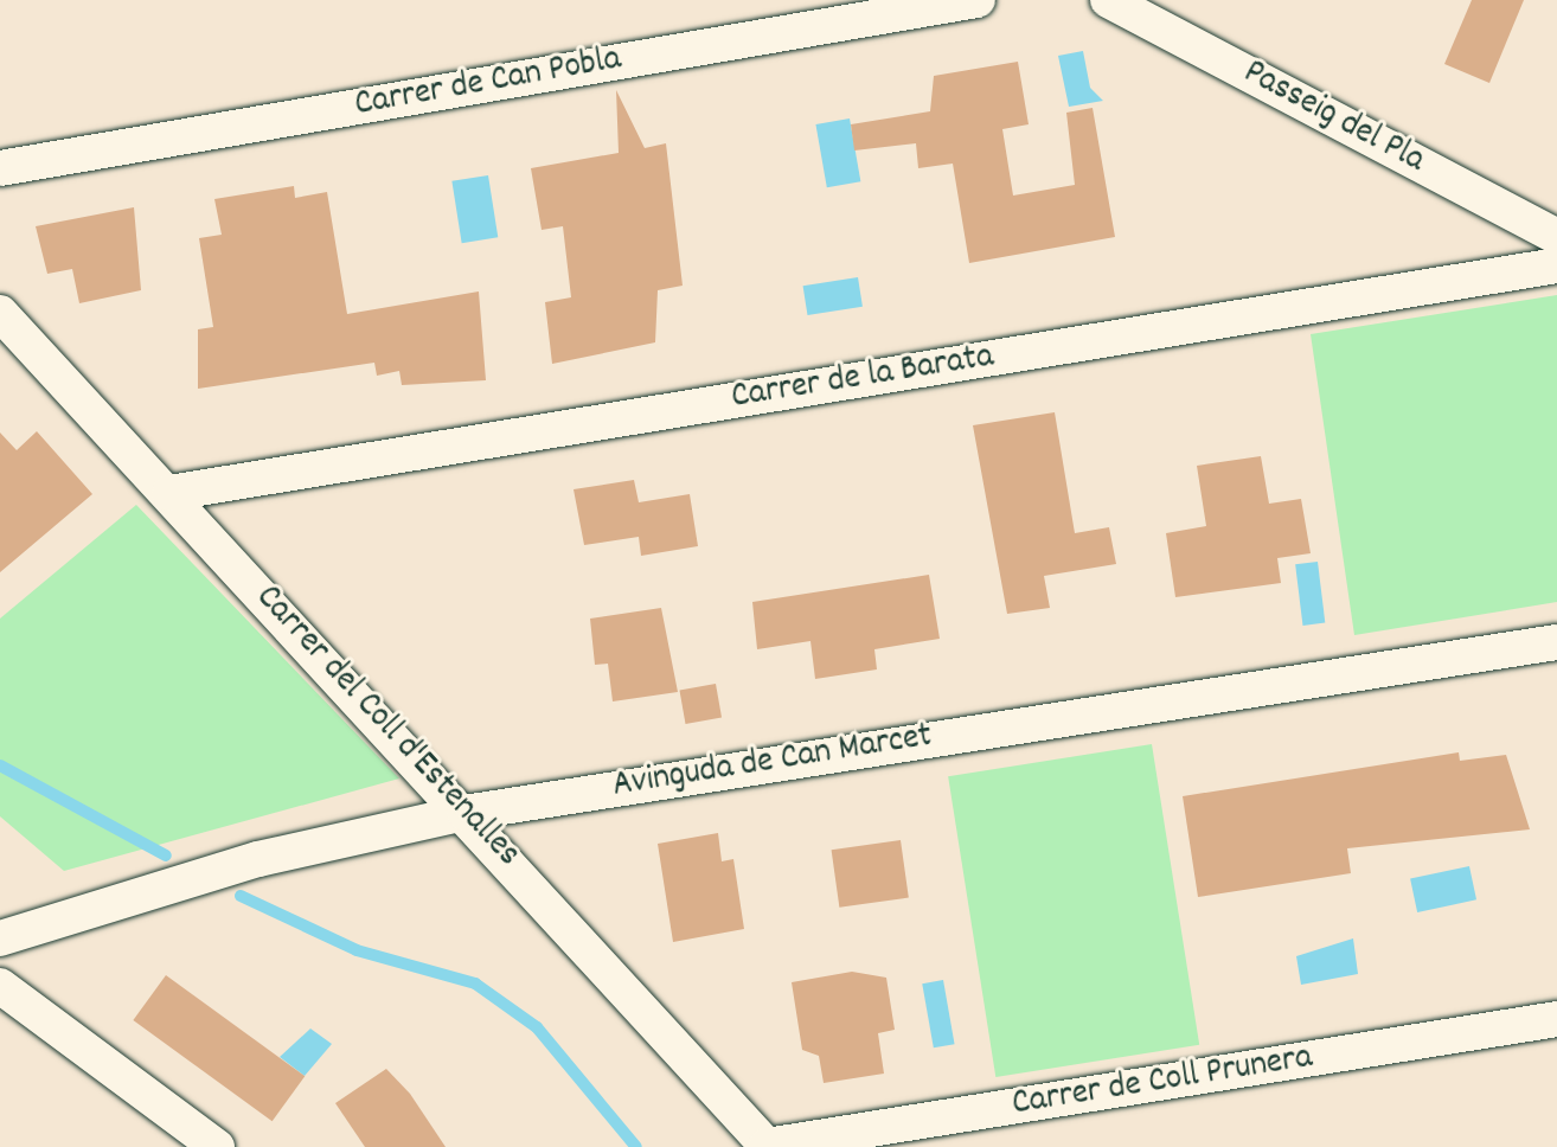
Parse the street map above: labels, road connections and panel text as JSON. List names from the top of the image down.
{
  "streets": {
    "street": [
      "Carrer de Can Pobla",
      "Passeig del Pla",
      "Carrer de la Barata",
      "Carrer del Coll d'Estenalles",
      "Avinguda de Can Marcet",
      "Carrer de Coll Prunera"
    ]
  },
  "crossings": [
    ["Carrer de la Barata", "Carrer del Coll d'Estenalles"],
    ["Carrer del Coll d'Estenalles", "Avinguda de Can Marcet"],
    ["Carrer del Coll d'Estenalles", "Carrer de Coll Prunera"]
  ]
}
